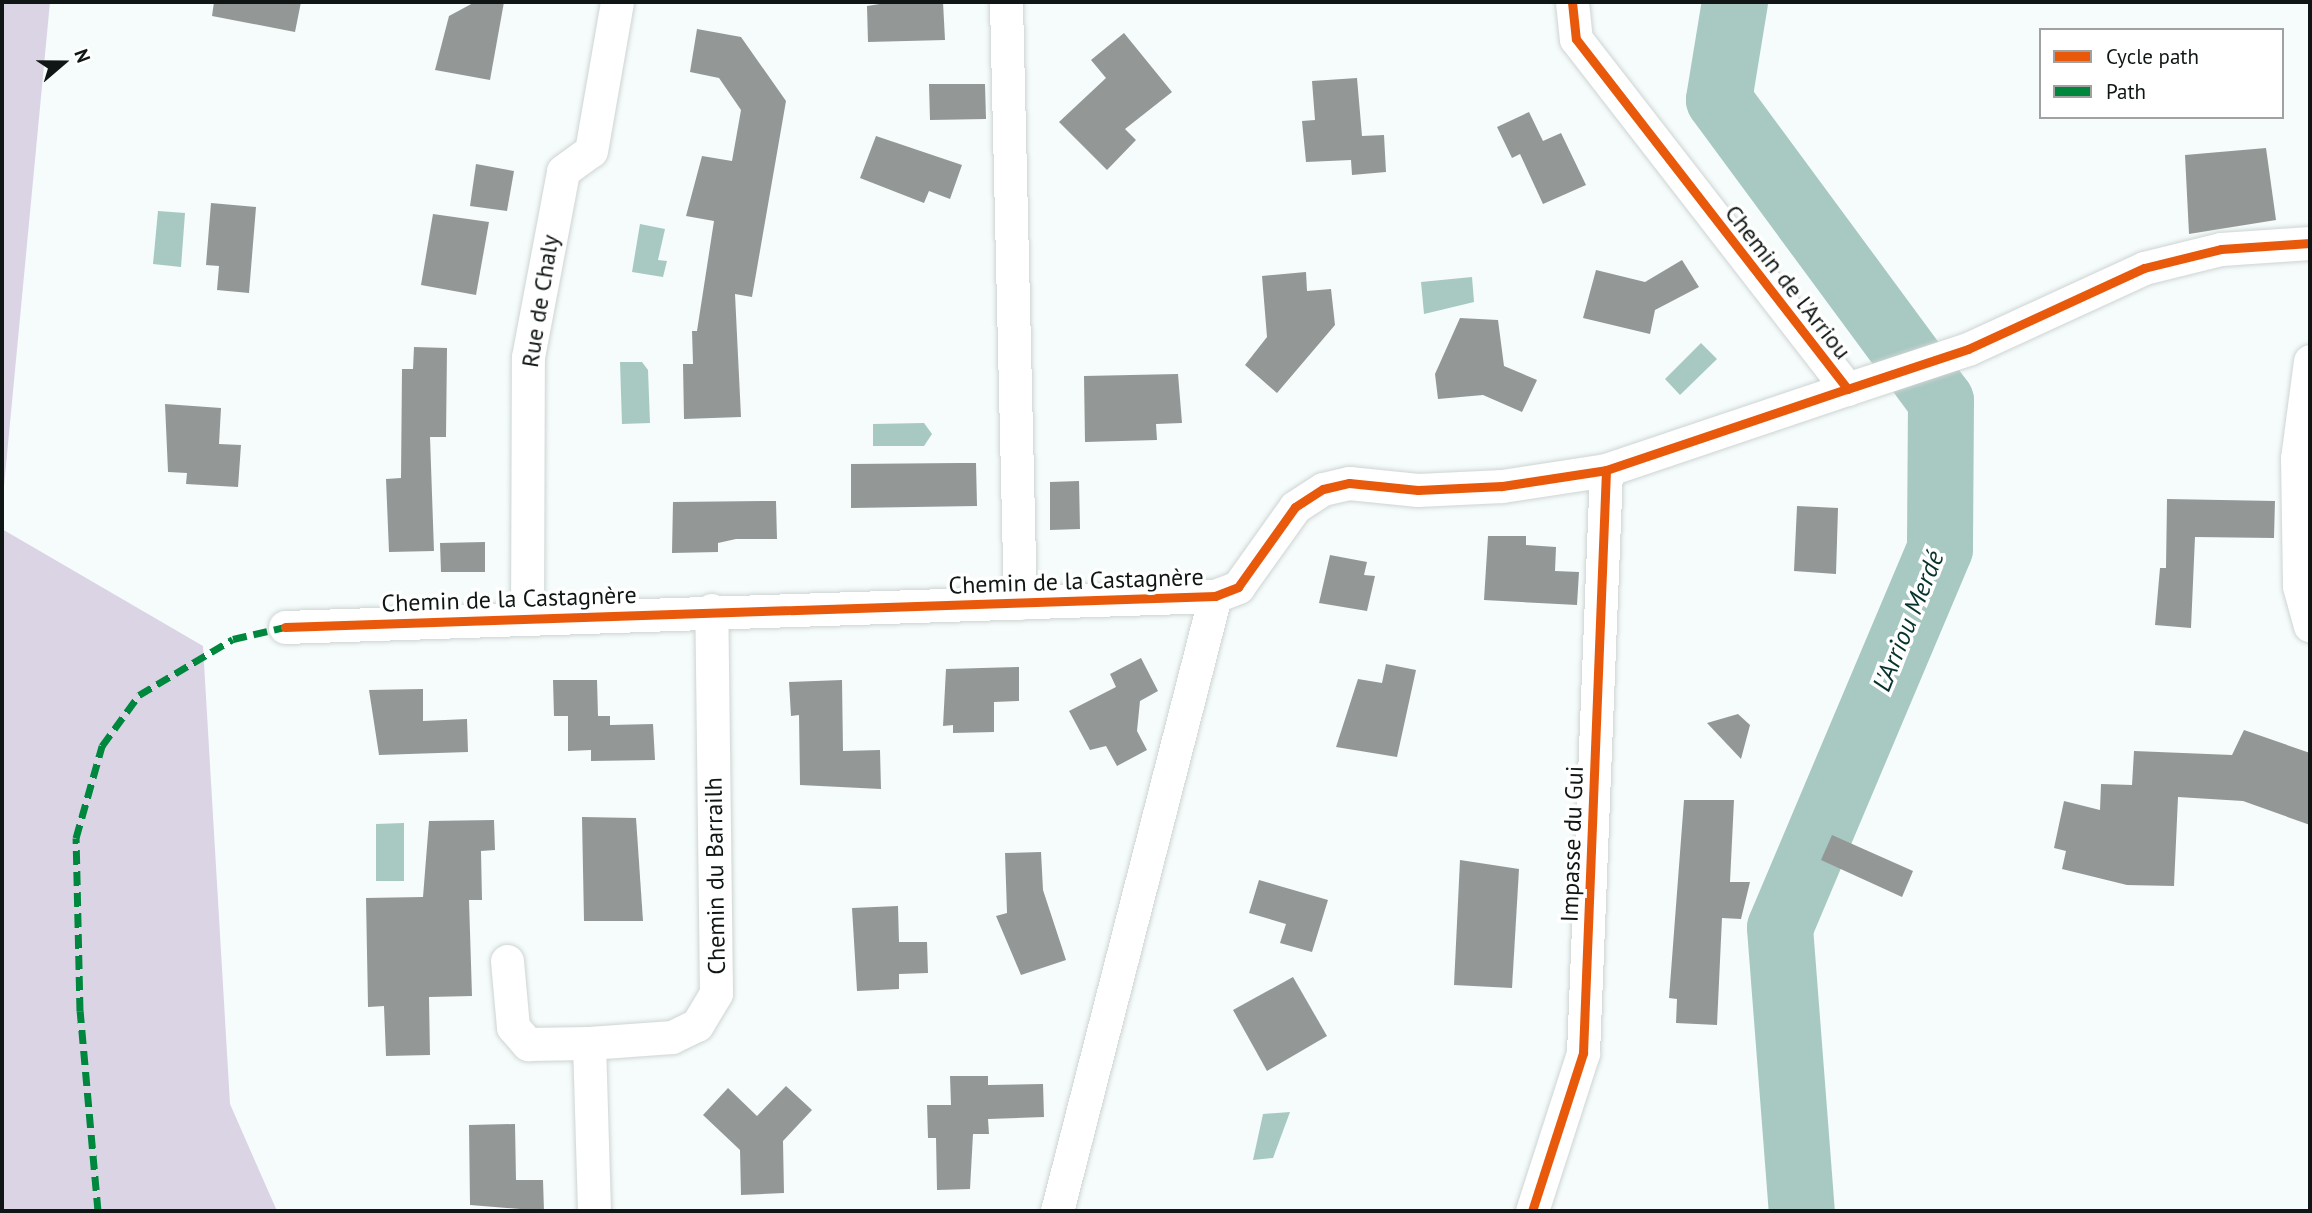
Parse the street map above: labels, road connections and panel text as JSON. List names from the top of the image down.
{
  "streets": {
    "street": [
      "Chemin de l'Arriou",
      "Rue de Chaly",
      "Chemin de la Castagnère",
      "Impasse du Gui",
      "Chemin du Barrailh"
    ]
  },
  "crossings": [
    ["Chemin de l'Arriou", "Chemin de la Castagnère"],
    ["Rue de Chaly", "Chemin de la Castagnère"],
    ["Chemin de la Castagnère", "Impasse du Gui"],
    ["Chemin de la Castagnère", "Chemin du Barrailh"]
  ],
  "water": ["L'Arriou Merdé"],
  "legend": ["Cycle path", "Path"],
  "north": "right"
}
